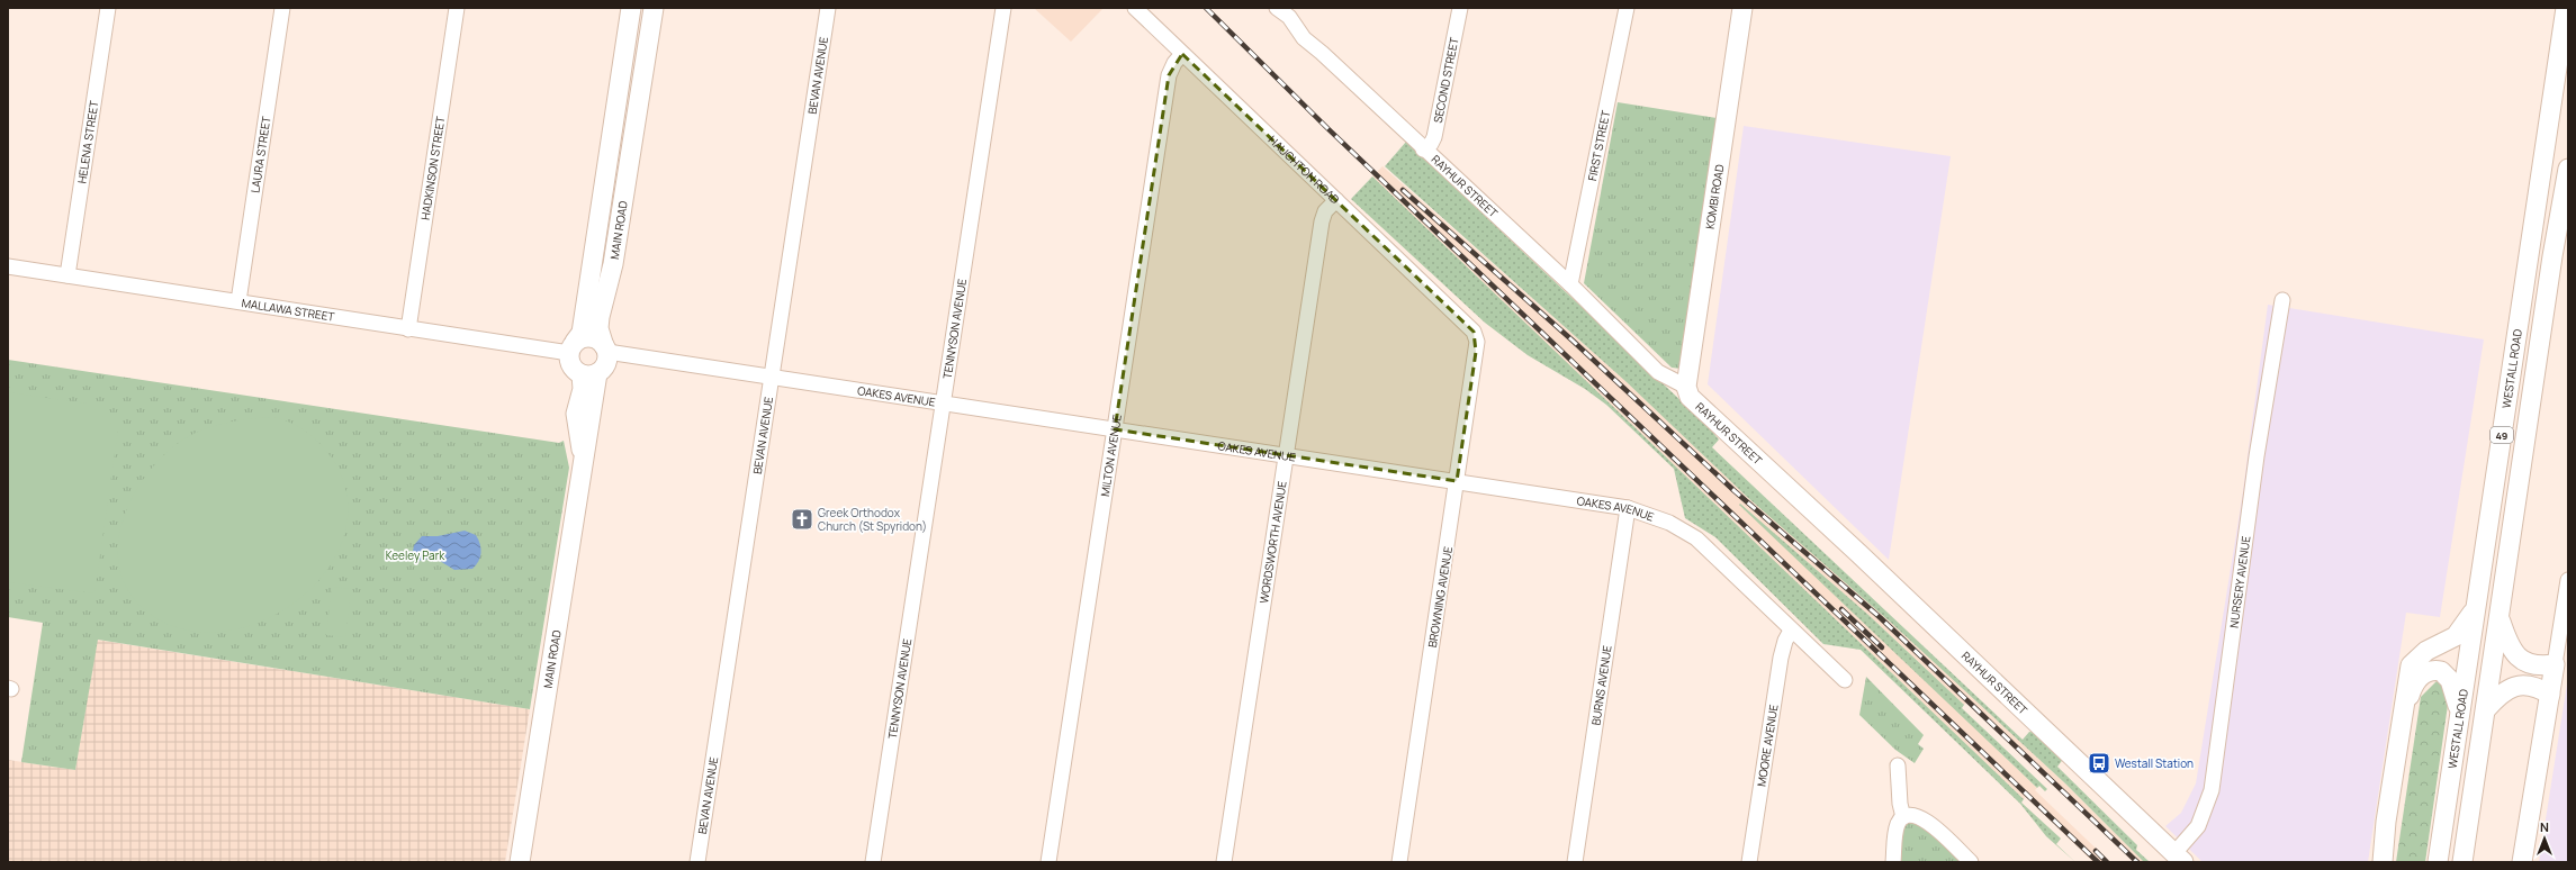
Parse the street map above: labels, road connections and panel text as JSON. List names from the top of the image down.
{
  "streets": {
    "main road": [
      "RAYHUR STREET",
      "KOMBI ROAD",
      "MAIN ROAD",
      "WESTALL ROAD",
      "49"
    ],
    "street": [
      "BEVAN AVENUE",
      "SECOND STREET",
      "HELENA STREET",
      "FIRST STREET",
      "LAURA STREET",
      "HADKINSON STREET",
      "HAUGHTON ROAD",
      "MALLAWA STREET",
      "TENNYSON AVENUE",
      "OAKES AVENUE",
      "MILTON AVENUE",
      "WORDSWORTH AVENUE",
      "NURSERY AVENUE",
      "BROWNING AVENUE",
      "BURNS AVENUE",
      "MOORE AVENUE"
    ]
  },
  "crossings": [
    ["BEVAN AVENUE", "OAKES AVENUE"],
    ["SECOND STREET", "RAYHUR STREET"],
    ["HELENA STREET", "MALLAWA STREET"],
    ["FIRST STREET", "RAYHUR STREET"],
    ["LAURA STREET", "MALLAWA STREET"],
    ["HADKINSON STREET", "MALLAWA STREET"],
    ["HAUGHTON ROAD", "MILTON AVENUE"],
    ["HAUGHTON ROAD", "WORDSWORTH AVENUE"],
    ["HAUGHTON ROAD", "BROWNING AVENUE"],
    ["RAYHUR STREET", "KOMBI ROAD"],
    ["RAYHUR STREET", "NURSERY AVENUE"],
    ["MAIN ROAD", "MALLAWA STREET"],
    ["MAIN ROAD", "OAKES AVENUE"],
    ["MALLAWA STREET", "OAKES AVENUE"],
    ["TENNYSON AVENUE", "OAKES AVENUE"],
    ["OAKES AVENUE", "MILTON AVENUE"],
    ["OAKES AVENUE", "WORDSWORTH AVENUE"],
    ["OAKES AVENUE", "BROWNING AVENUE"],
    ["OAKES AVENUE", "BURNS AVENUE"],
    ["OAKES AVENUE", "MOORE AVENUE"]
  ],
  "parks": ["Keeley Park"],
  "places": {
    "church": ["Greek Orthodox Church (St Spyridon)"],
    "bus stop": ["Westall Station"]
  },
  "north": "top"
}
